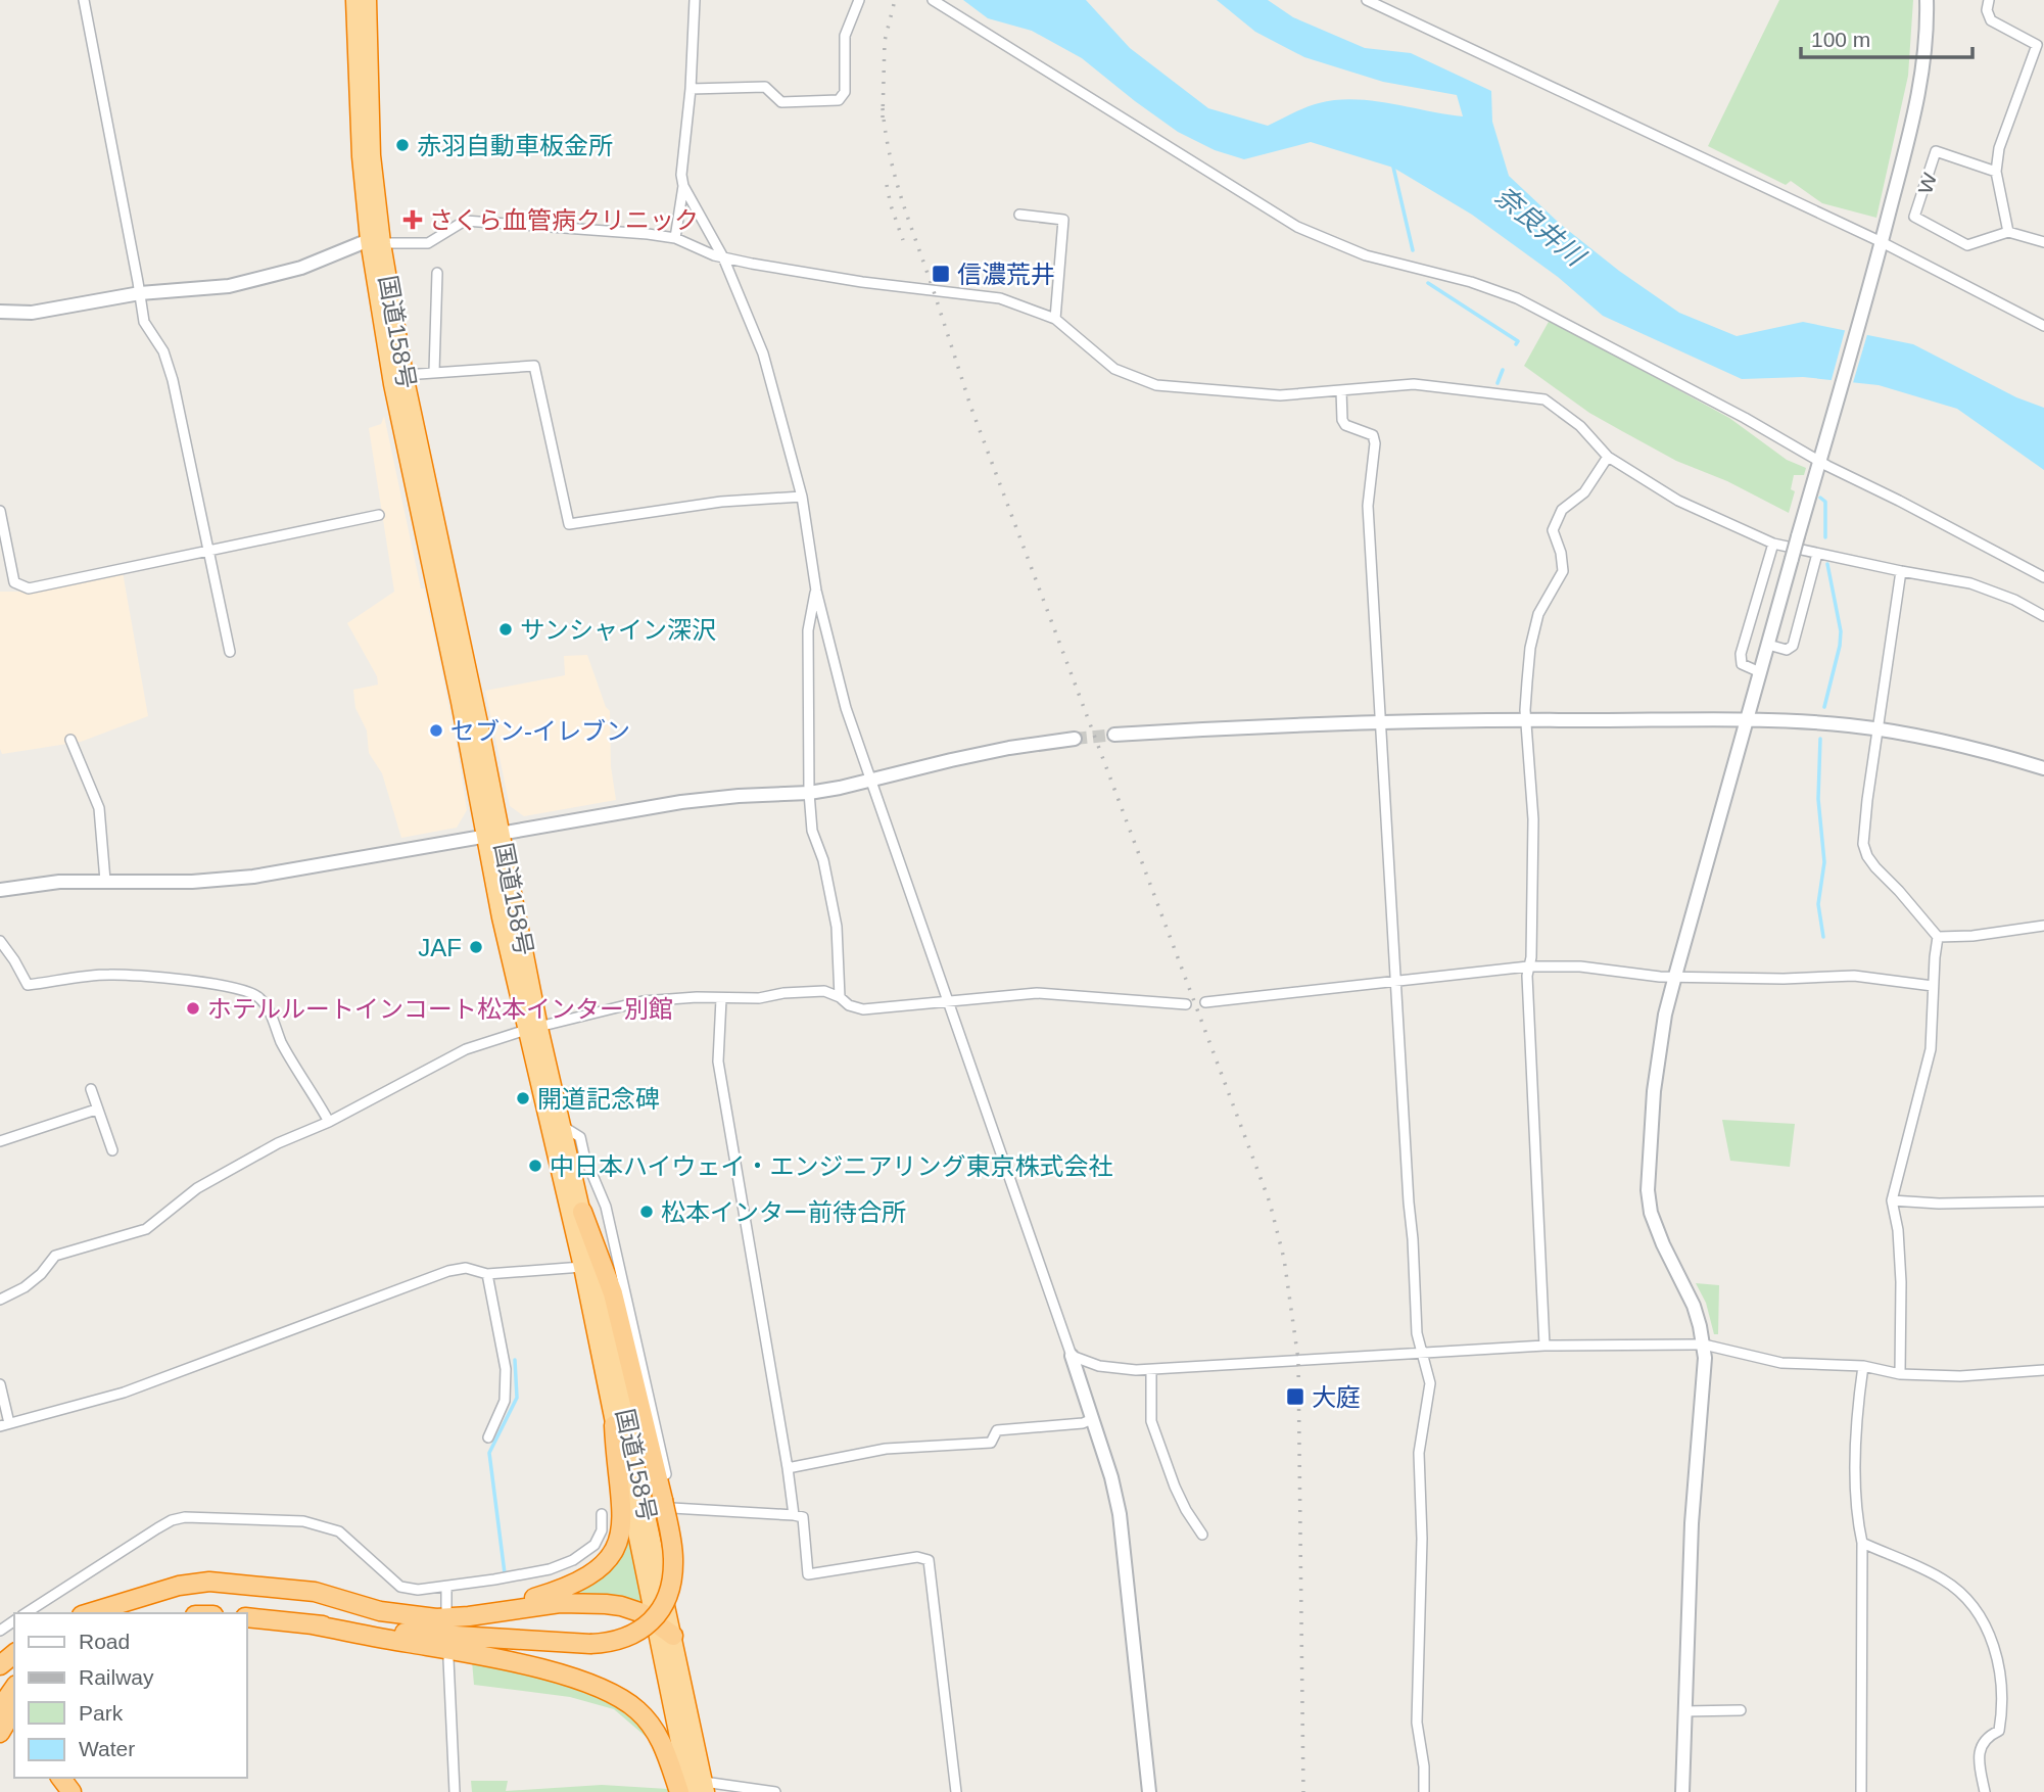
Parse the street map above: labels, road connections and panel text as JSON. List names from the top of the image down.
{
  "streets": {
    "highway": ["国道158号"],
    "street": ["ｗ"]
  },
  "water": ["奈良井川"],
  "places": {
    "other": [
      "赤羽自動車板金所",
      "サンシャイン深沢",
      "セブン-イレブン",
      "JAF",
      "ホテルルートインコート松本インター別館",
      "開道記念碑",
      "中日本ハイウェイ・エンジニアリング東京株式会社",
      "松本インター前待合所"
    ],
    "health": ["さくら血管病クリニック"],
    "transit": ["信濃荒井", "大庭"]
  },
  "legend": [
    "Road",
    "Railway",
    "Park",
    "Water"
  ],
  "scale_bar": "100 m"
}
